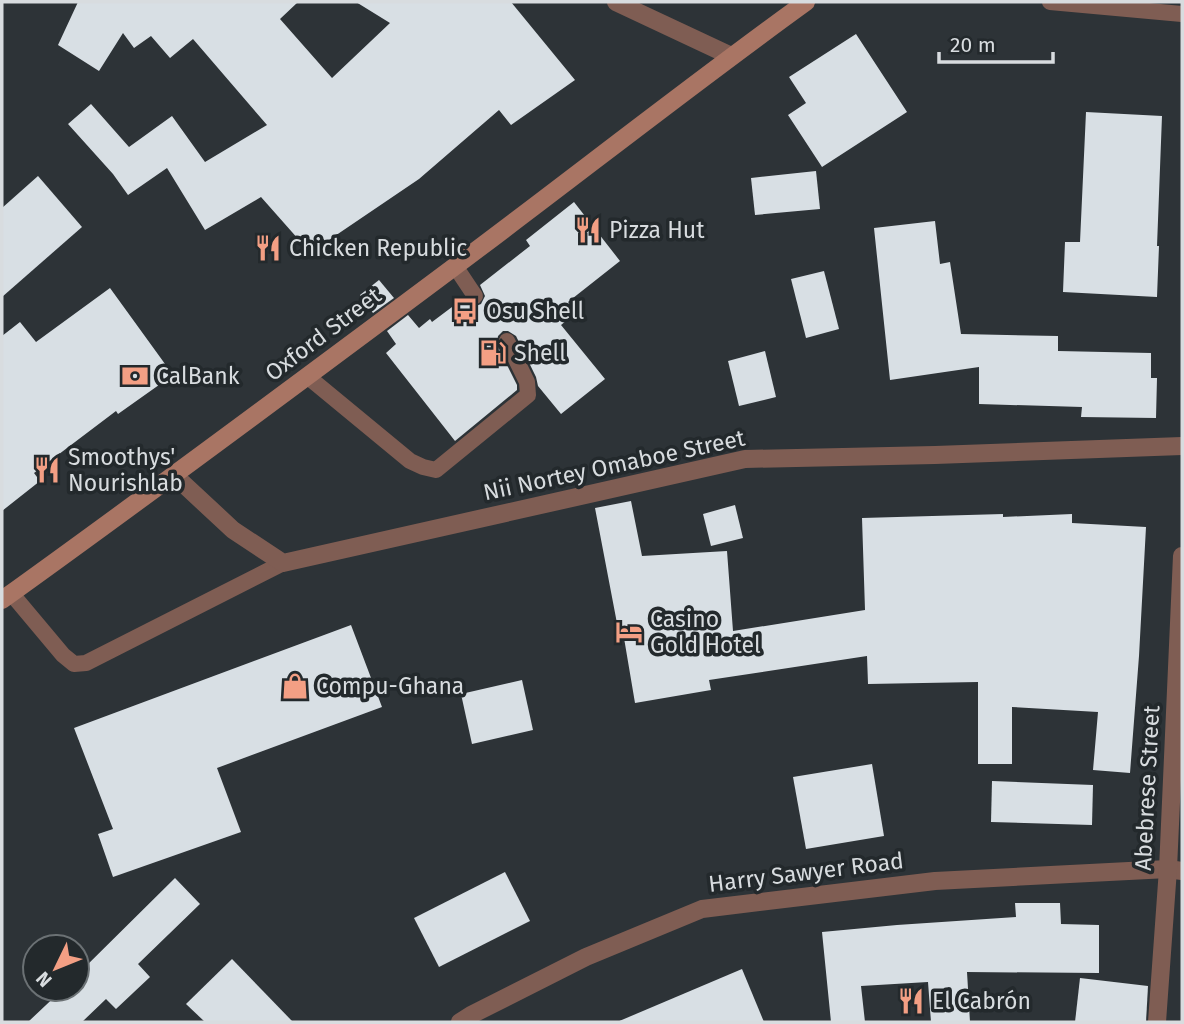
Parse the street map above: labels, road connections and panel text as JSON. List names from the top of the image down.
{
  "streets": {
    "main road": ["Oxford Street"],
    "street": ["Nii Nortey Omaboe Street", "Abebrese Street", "Harry Sawyer Road"]
  },
  "crossings": [
    ["Abebrese Street", "Harry Sawyer Road"]
  ],
  "places": {
    "restaurant": [
      "Pizza Hut",
      "Chicken Republic",
      "Smoothys' Nourishlab",
      "El Cabrón"
    ],
    "bus stop": ["Osu Shell"],
    "fuel station": ["Shell"],
    "bank": ["CalBank"],
    "hotel": ["Casino Gold Hotel"],
    "shop": ["Compu-Ghana"]
  },
  "scale_bar": "20 m",
  "north": "bottom left"
}
